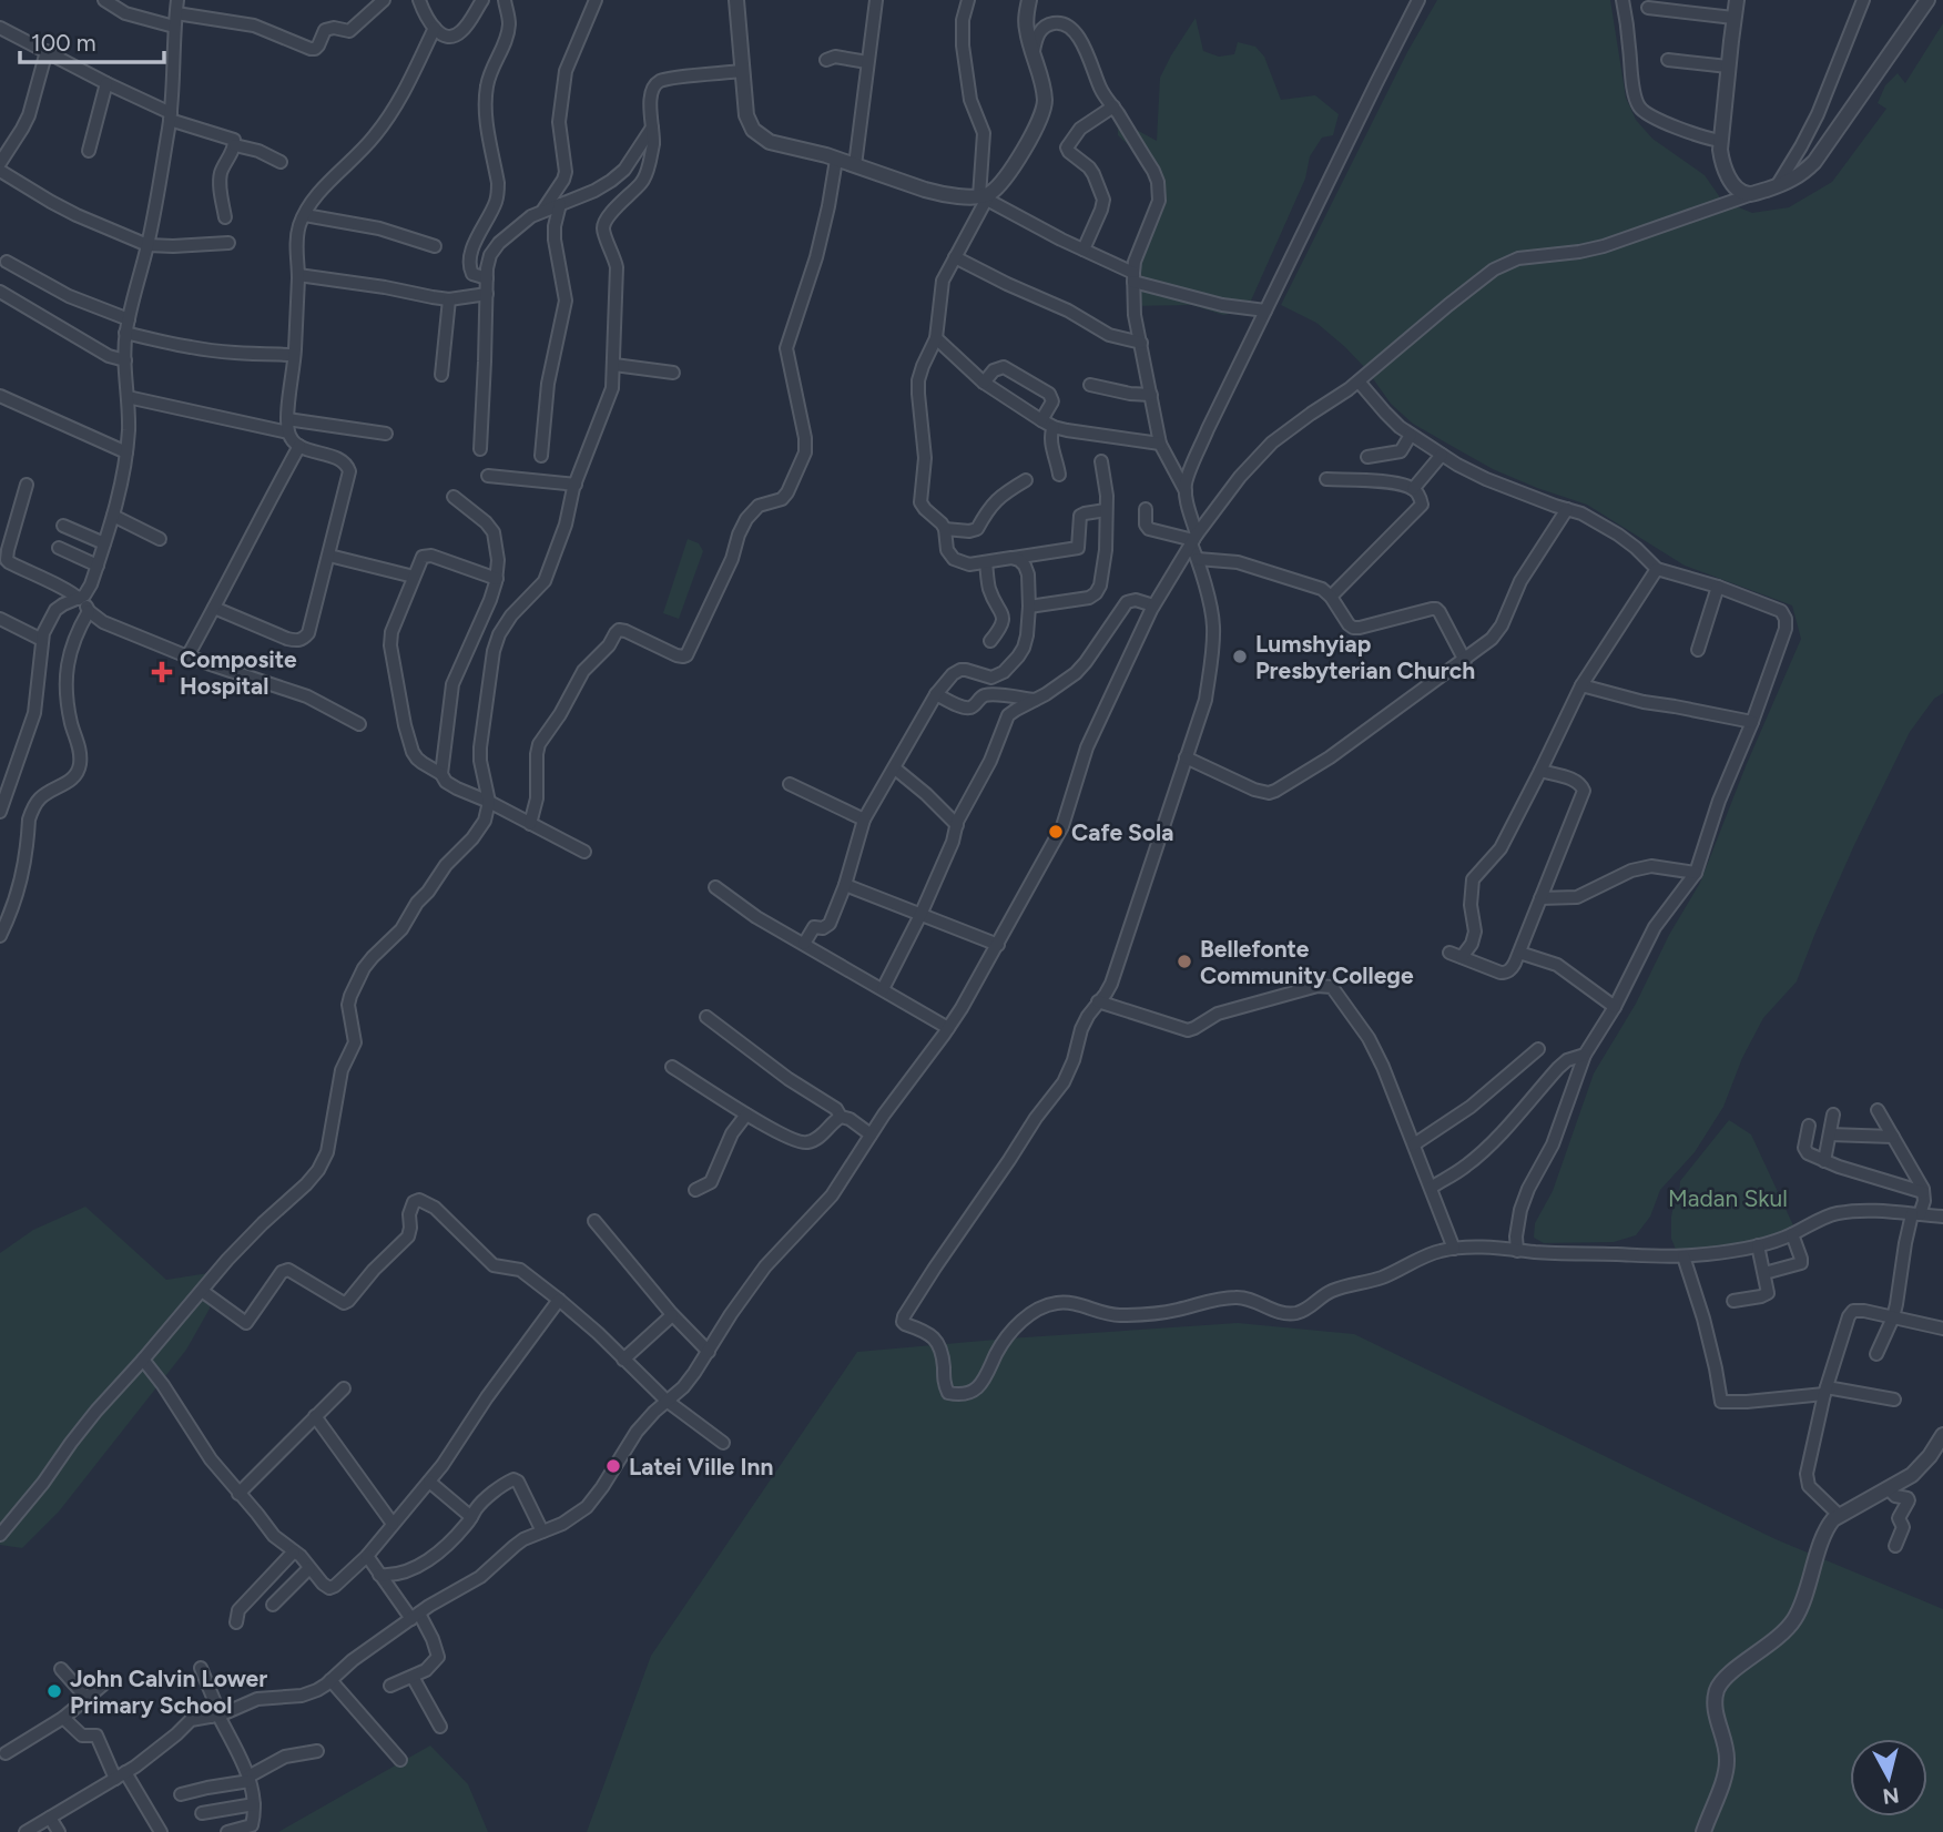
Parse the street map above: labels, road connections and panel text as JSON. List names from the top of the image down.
{
  "parks": ["Madan Skul"],
  "places": {
    "other": [
      "Lumshyiap Presbyterian Church",
      "Cafe Sola",
      "Bellefonte Community College",
      "Latei Ville Inn",
      "John Calvin Lower Primary School"
    ],
    "health": ["Composite Hospital"]
  },
  "scale_bar": "100 m",
  "north": "bottom"
}
